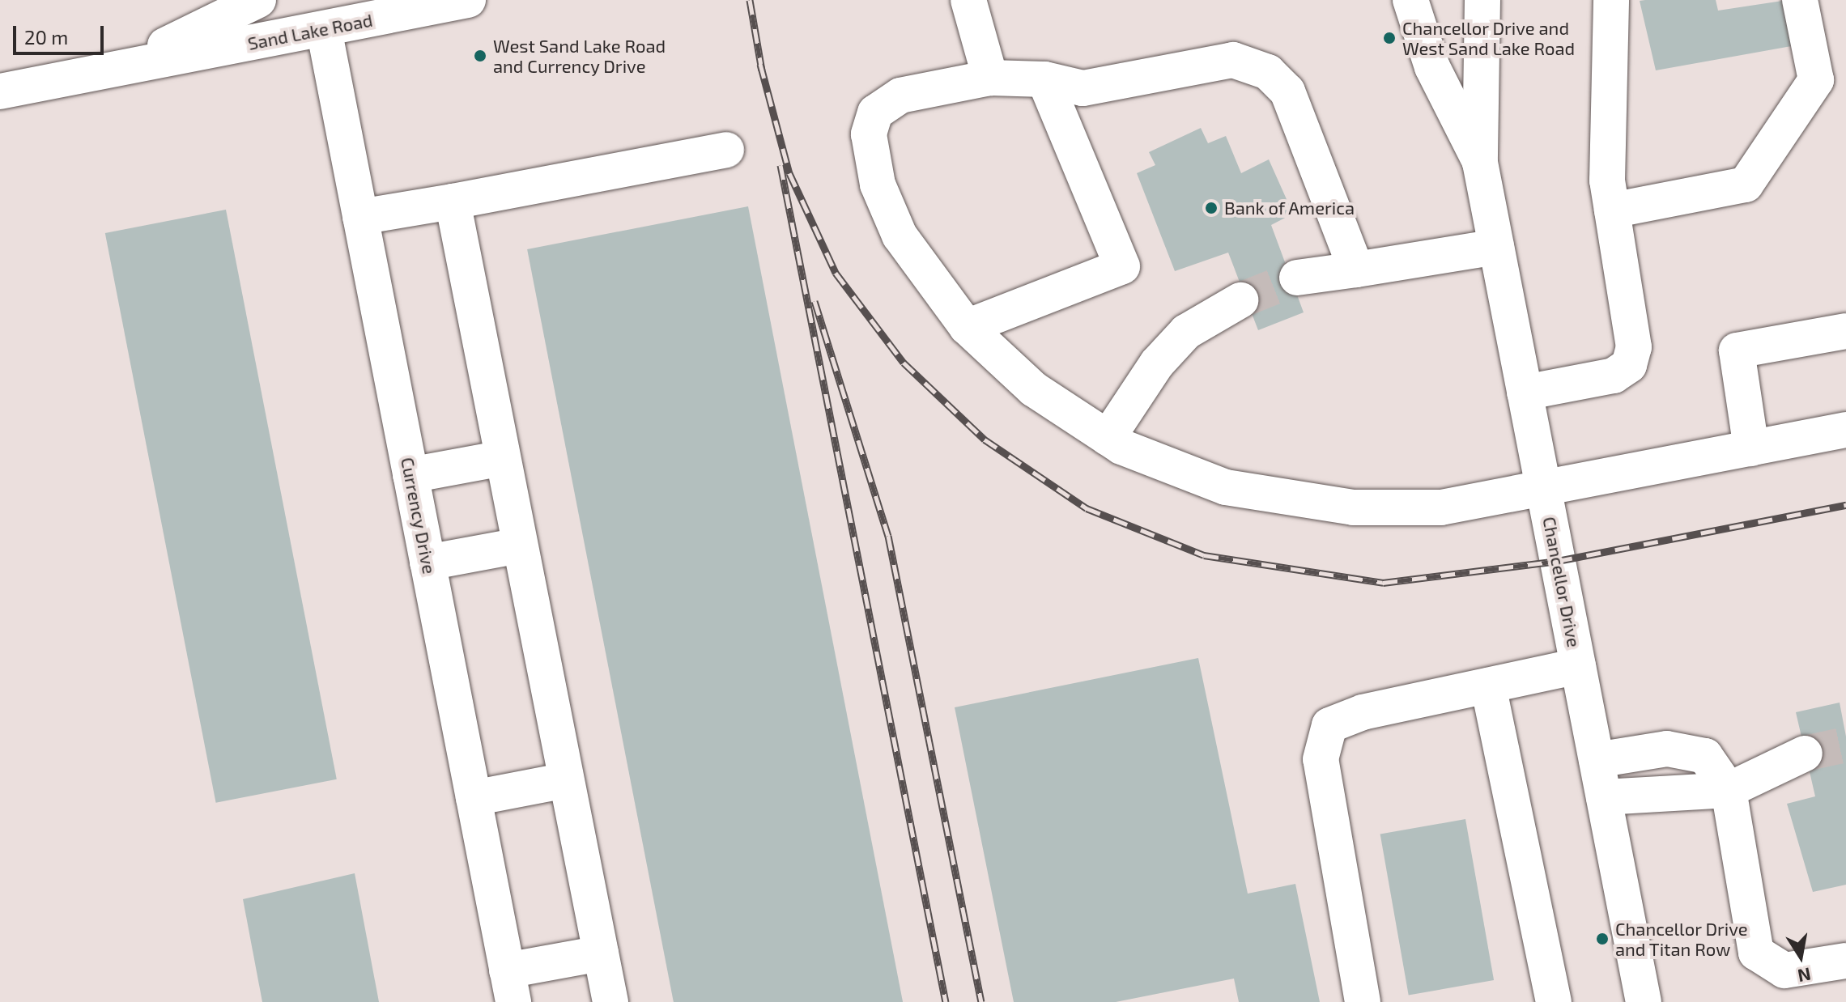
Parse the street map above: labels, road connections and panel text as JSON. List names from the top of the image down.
{
  "streets": {
    "street": ["Sand Lake Road", "Currency Drive", "Chancellor Drive"]
  },
  "crossings": [
    ["Sand Lake Road", "Currency Drive"]
  ],
  "places": [
    "Chancellor Drive and West Sand Lake Road",
    "West Sand Lake Road and Currency Drive",
    "Bank of America",
    "Chancellor Drive and Titan Row"
  ],
  "scale_bar": "20 m",
  "north": "bottom"
}
